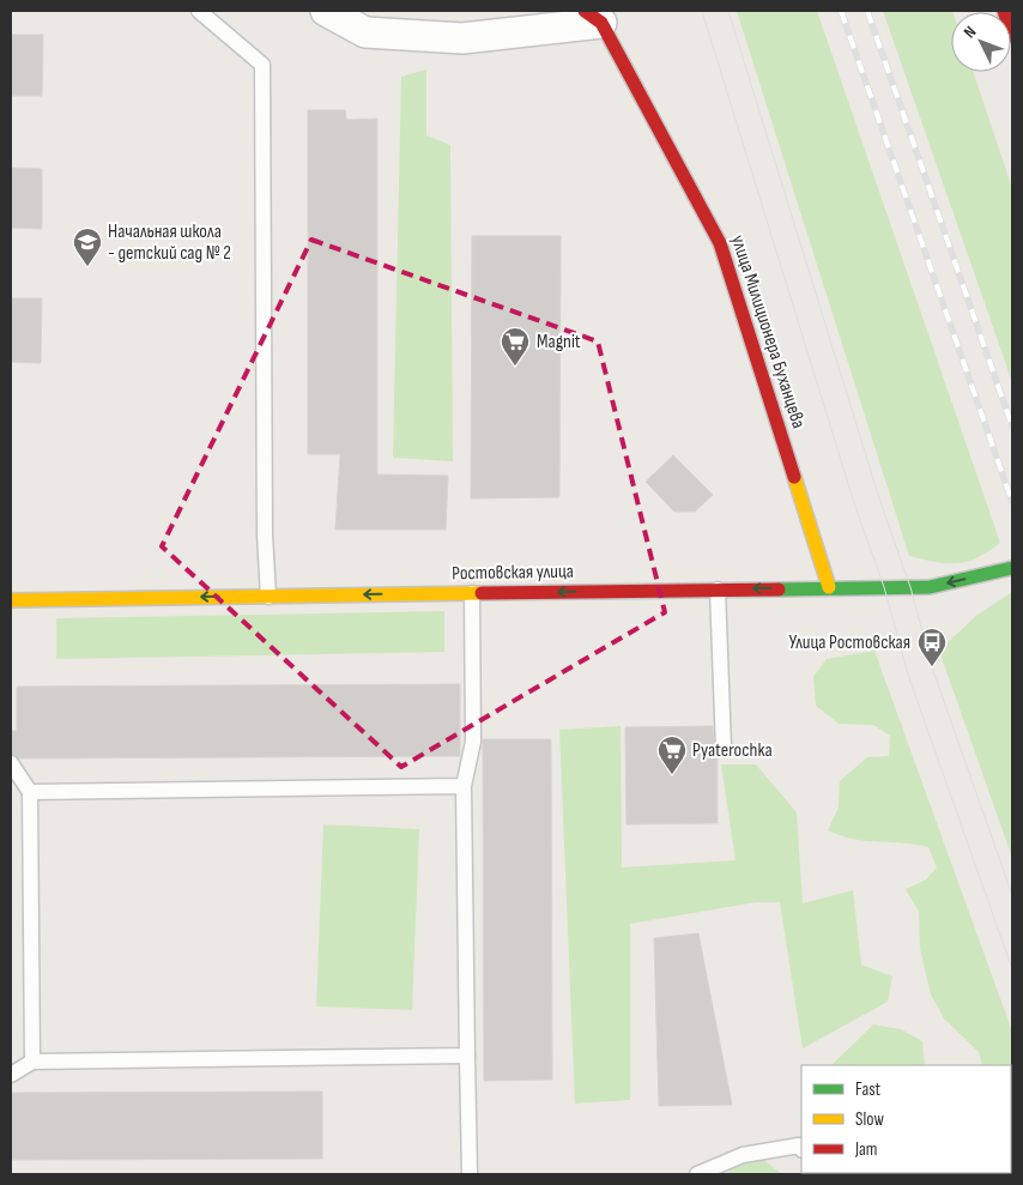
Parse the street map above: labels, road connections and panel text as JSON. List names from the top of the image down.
{
  "streets": {
    "main road": ["улица Милиционера Буханцева", "Ростовская улица"]
  },
  "crossings": [
    ["улица Милиционера Буханцева", "Ростовская улица"]
  ],
  "one_way": ["Ростовская улица"],
  "places": {
    "school or university": ["Начальная школа - детский сад № 2"],
    "supermarket": ["Magnit", "Pyaterochka"],
    "bus stop": ["Улица Ростовская"]
  },
  "legend": ["Fast", "Slow", "Jam"],
  "north": "top left"
}
